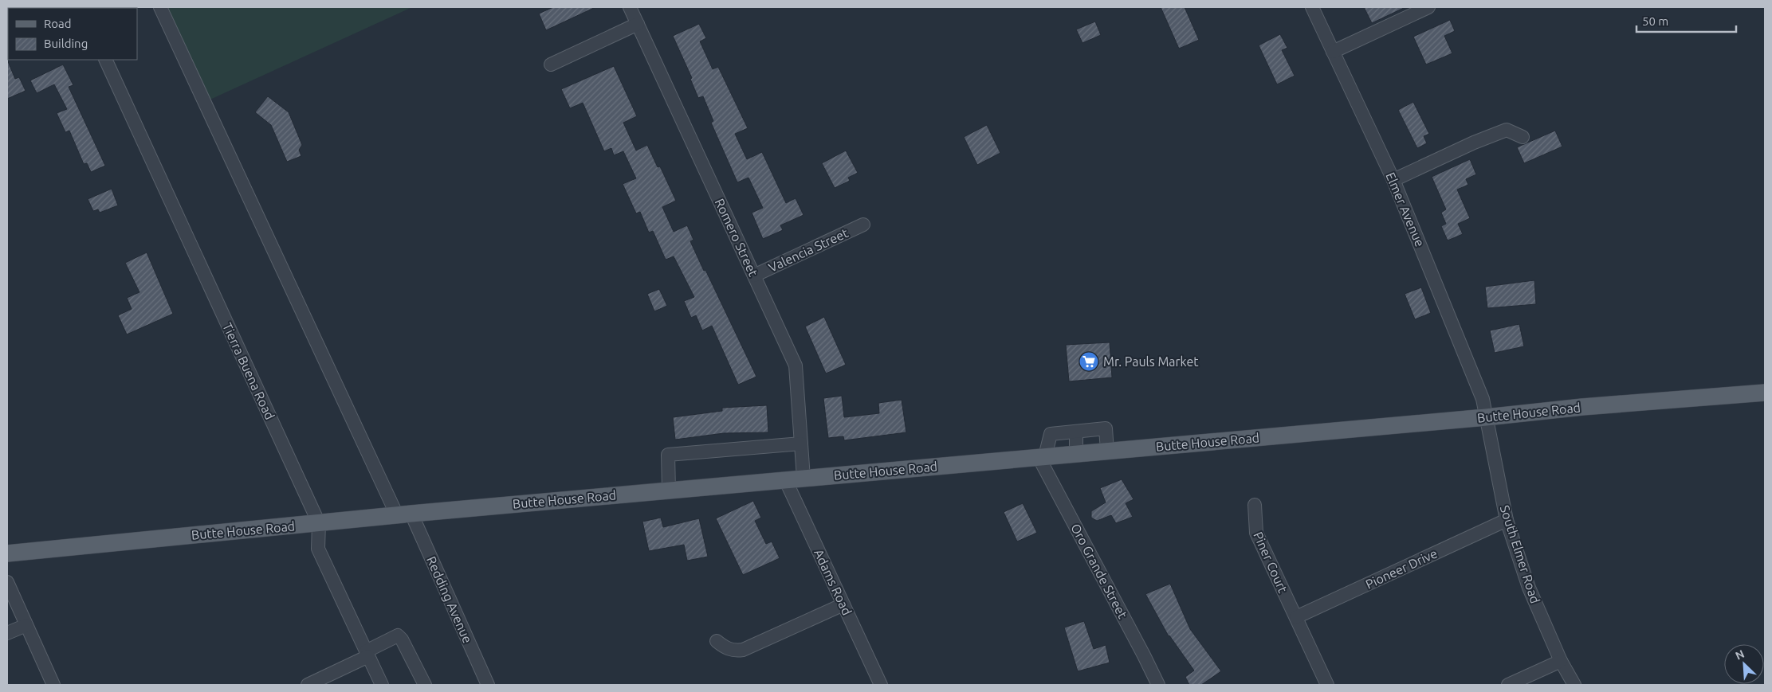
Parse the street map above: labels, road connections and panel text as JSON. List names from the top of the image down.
{
  "streets": {
    "main road": ["Butte House Road"],
    "street": [
      "Elmer Avenue",
      "Romero Street",
      "Valencia Street",
      "Tierra Buena Road",
      "South Elmer Road",
      "Piner Court",
      "Pioneer Drive",
      "Oro Grande Street",
      "Adams Road",
      "Redding Avenue"
    ]
  },
  "crossings": [
    ["Elmer Avenue", "Butte House Road"],
    ["Elmer Avenue", "South Elmer Road"],
    ["Romero Street", "Valencia Street"],
    ["Romero Street", "Butte House Road"],
    ["Tierra Buena Road", "Butte House Road"],
    ["Butte House Road", "South Elmer Road"],
    ["Butte House Road", "Oro Grande Street"],
    ["Butte House Road", "Adams Road"],
    ["Butte House Road", "Redding Avenue"],
    ["South Elmer Road", "Pioneer Drive"],
    ["Piner Court", "Pioneer Drive"]
  ],
  "places": {
    "supermarket": ["Mr. Pauls Market"]
  },
  "legend": ["Road", "Building"],
  "scale_bar": "50 m",
  "north": "top left"
}
